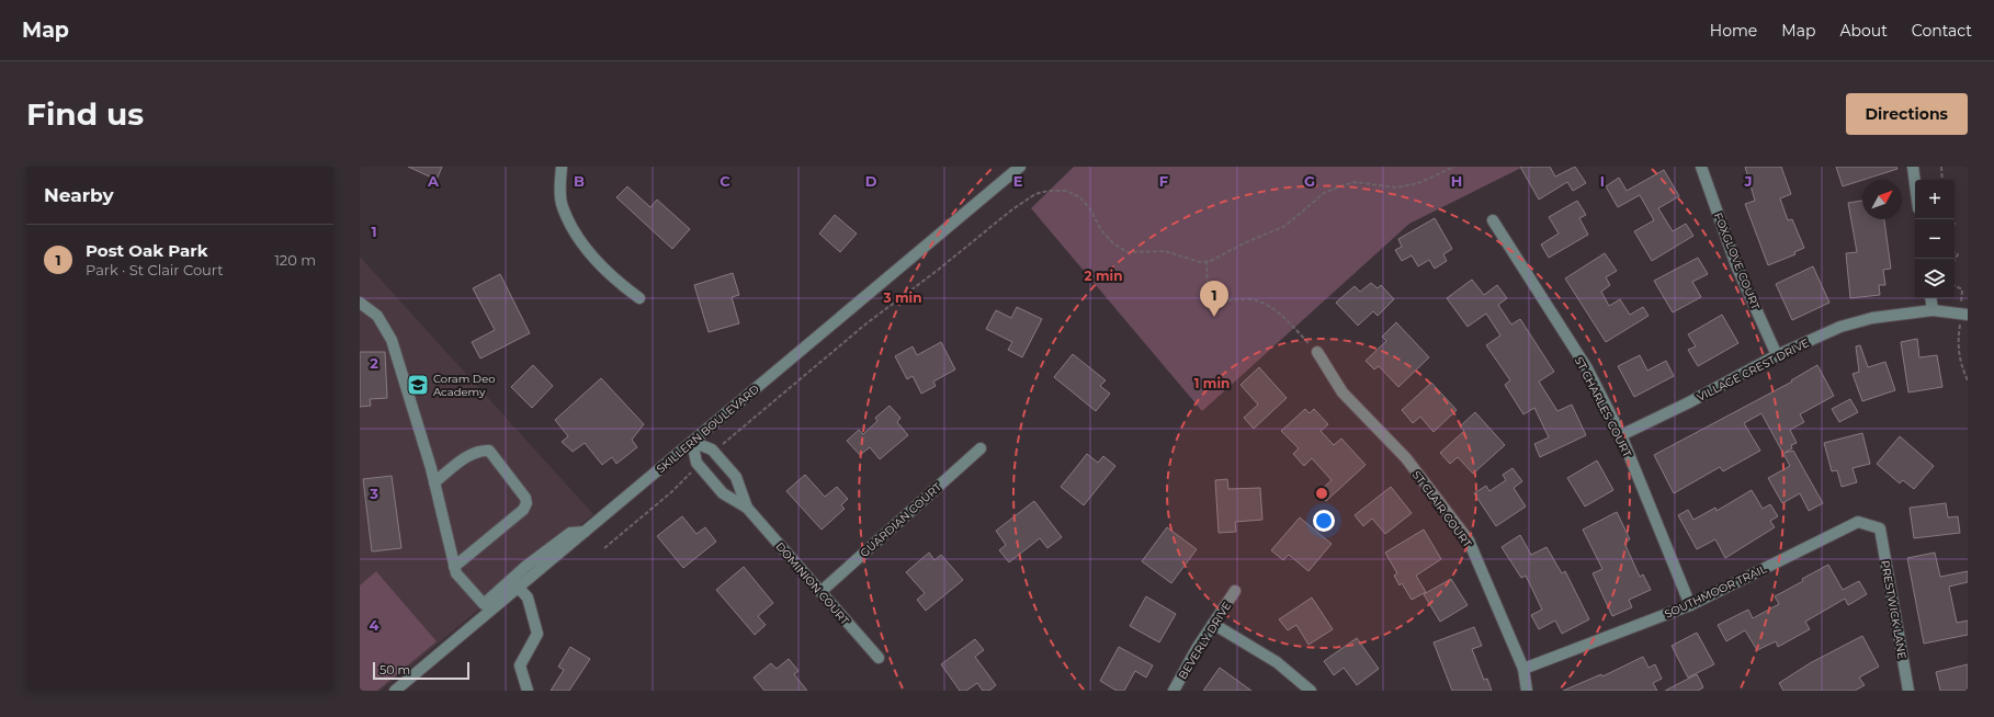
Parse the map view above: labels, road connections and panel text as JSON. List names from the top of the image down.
{
  "streets": {
    "street": [
      "FOXGLOVE COURT",
      "VILLAGE CREST DRIVE",
      "ST CHARLES COURT",
      "SKILLERN BOULEVARD",
      "ST CLAIR COURT",
      "GUARDIAN COURT",
      "DOMINION COURT",
      "SOUTHMOOR TRAIL",
      "PRESTWICK LANE",
      "BEVERLY DRIVE"
    ]
  },
  "crossings": [
    ["FOXGLOVE COURT", "VILLAGE CREST DRIVE"],
    ["VILLAGE CREST DRIVE", "ST CHARLES COURT"],
    ["ST CHARLES COURT", "SOUTHMOOR TRAIL"],
    ["SKILLERN BOULEVARD", "DOMINION COURT"],
    ["ST CLAIR COURT", "SOUTHMOOR TRAIL"],
    ["GUARDIAN COURT", "DOMINION COURT"],
    ["SOUTHMOOR TRAIL", "PRESTWICK LANE"]
  ],
  "places": {
    "school or university": ["Coram Deo Academy"]
  },
  "scale_bar": "50 m",
  "north": "top right",
  "page": {
    "header": "Map",
    "nav": [
      "Home",
      "Map",
      "About",
      "Contact"
    ],
    "buttons": "Directions",
    "title": "Find us",
    "heading": "Nearby",
    "map_buttons": ["+", "−"],
    "list": [
      {
        "mark": "1",
        "name": "Post Oak Park",
        "note": "Park · St Clair Court",
        "value": "120 m"
      }
    ],
    "pins": "1",
    "scale": "50 m"
  },
  "grid": {
    "columns": [
      "A",
      "B",
      "C",
      "D",
      "E",
      "F",
      "G",
      "H",
      "I",
      "J"
    ],
    "rows": [
      "1",
      "2",
      "3",
      "4"
    ]
  },
  "rings": ["2 min", "3 min", "1 min"]
}
